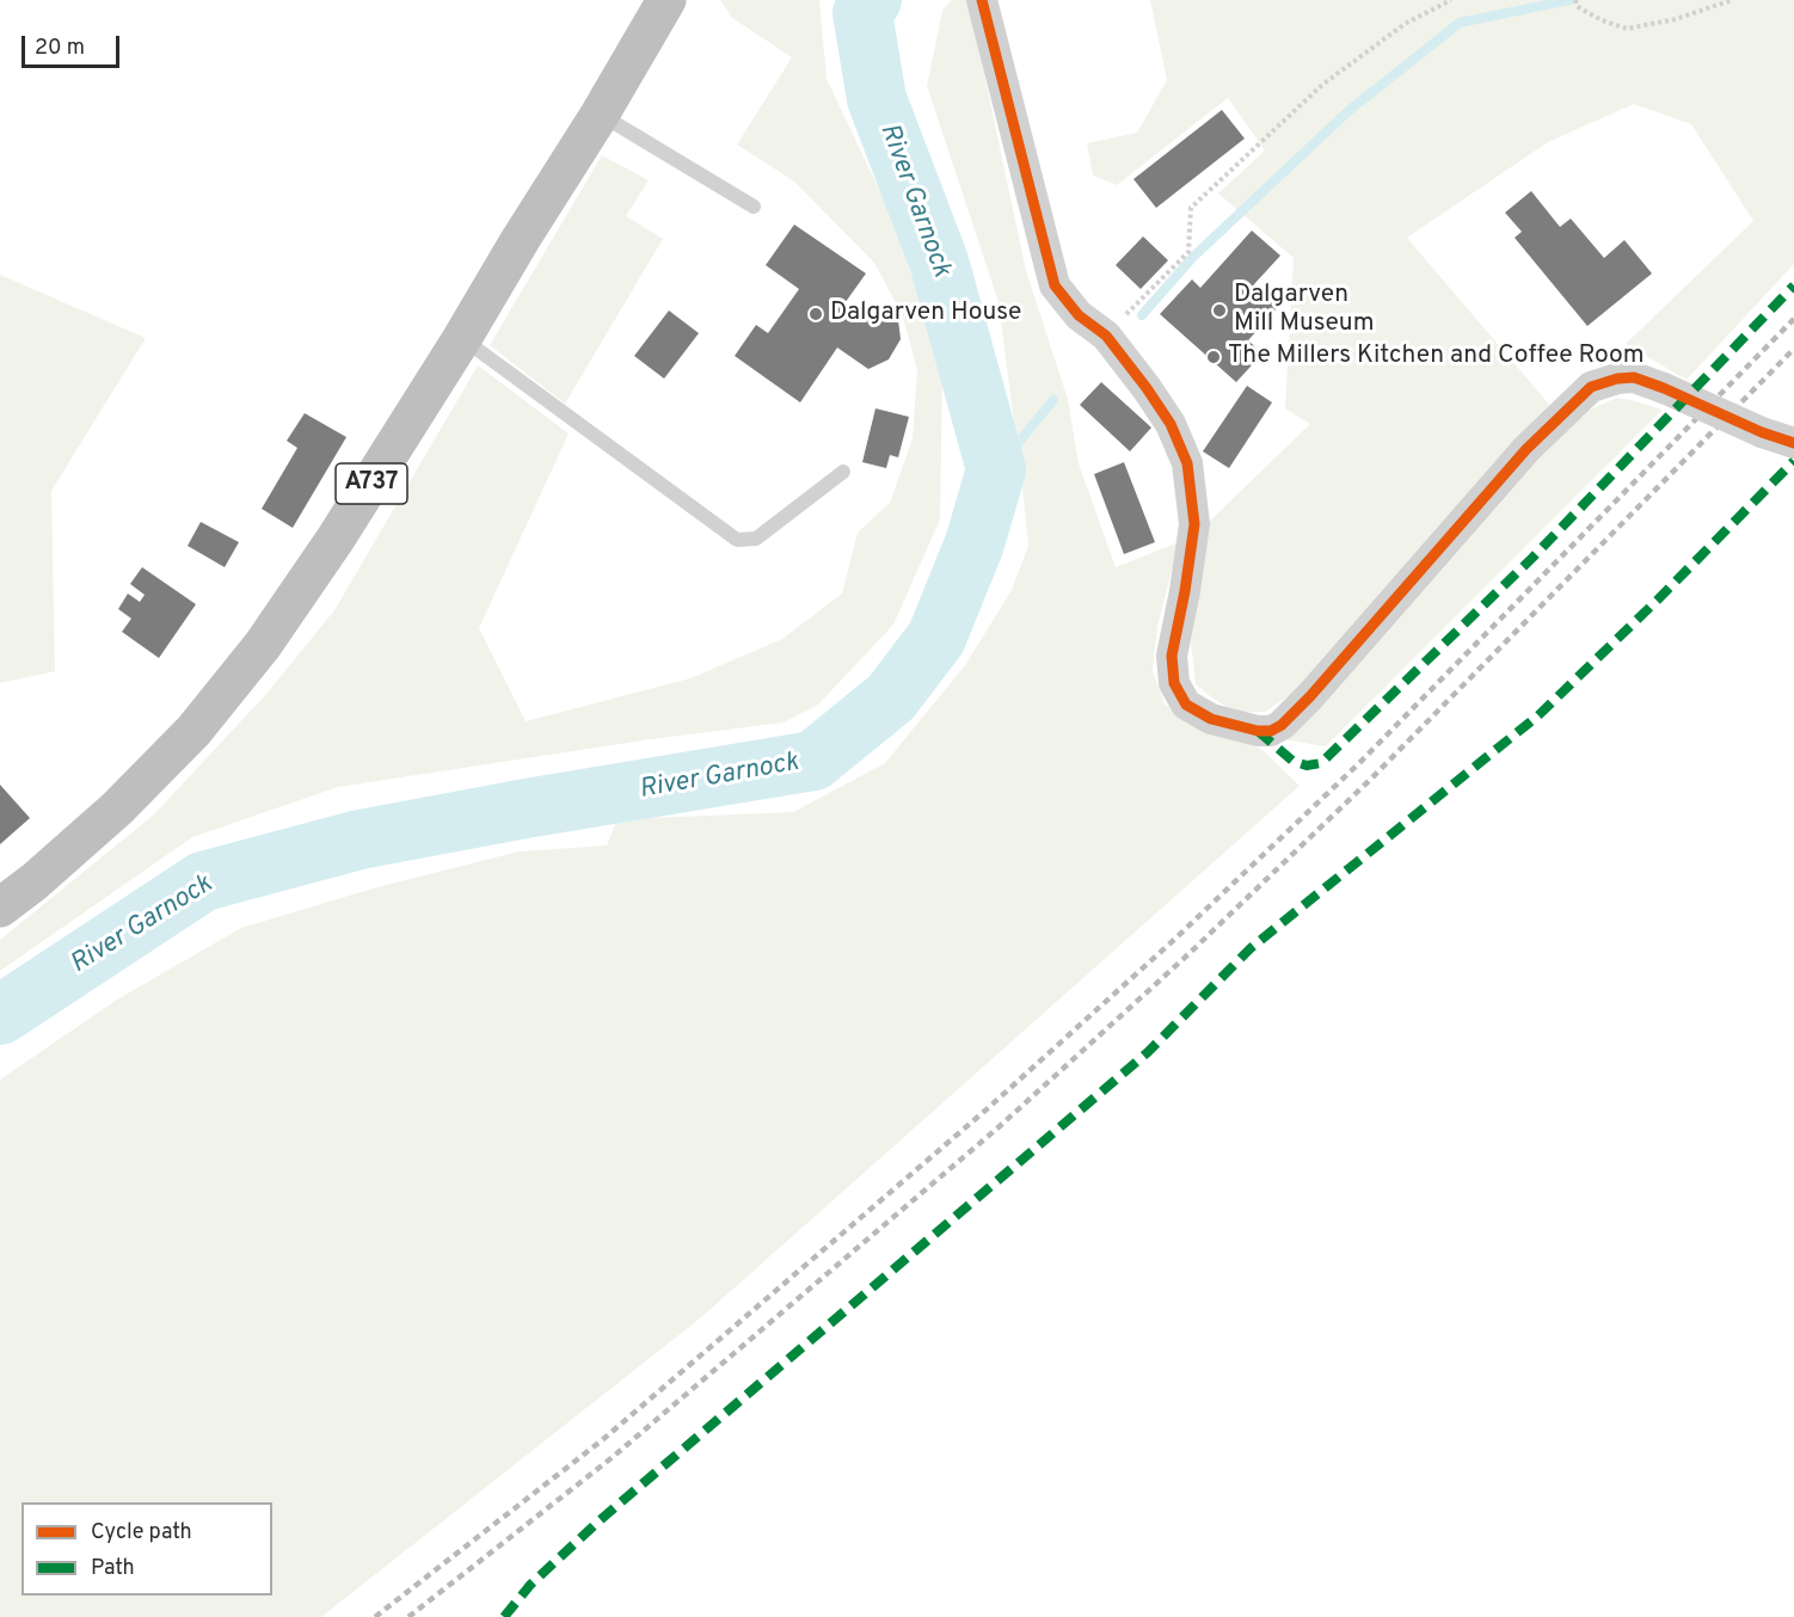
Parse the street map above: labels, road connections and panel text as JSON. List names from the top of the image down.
{
  "streets": {
    "highway": ["A737"]
  },
  "water": ["River Garnock"],
  "places": ["Dalgarven Mill Museum", "Dalgarven House", "The Millers Kitchen and Coffee Room"],
  "legend": ["Cycle path", "Path"],
  "scale_bar": "20 m"
}
